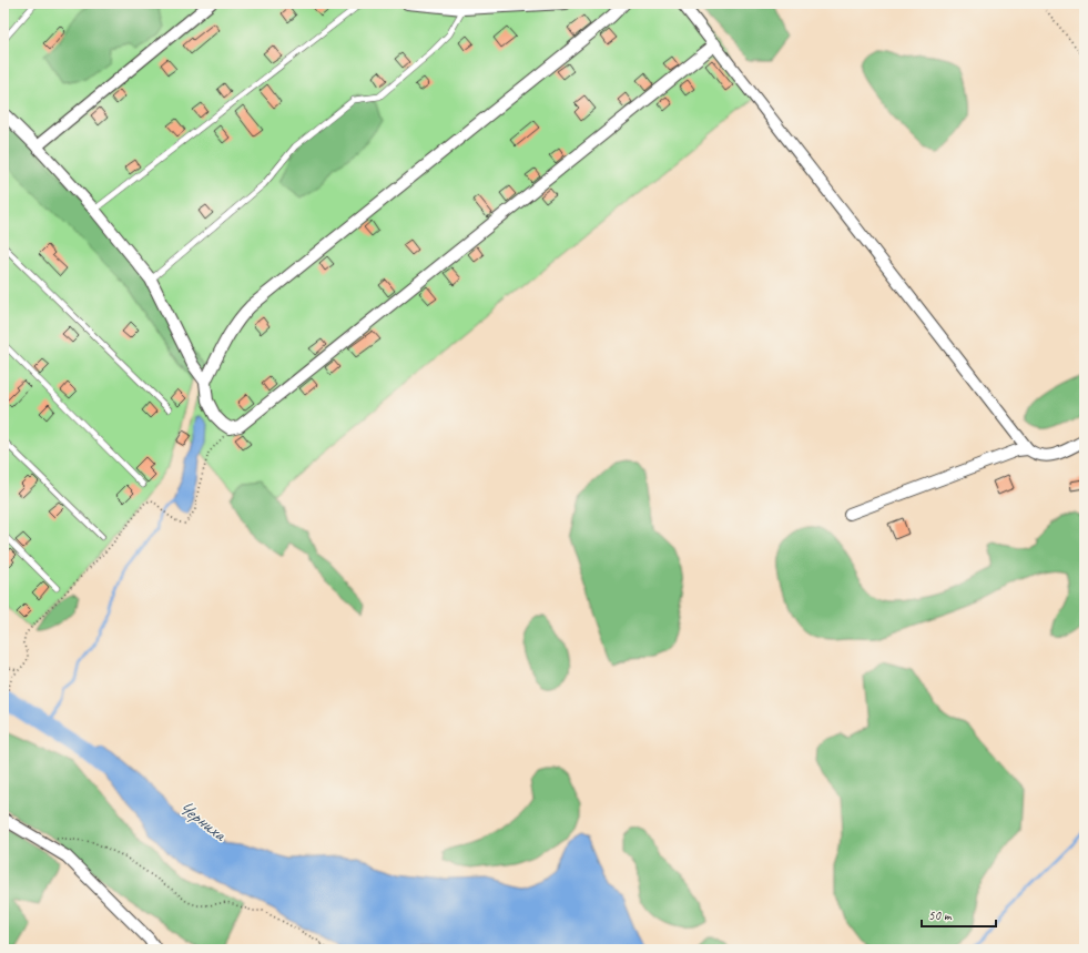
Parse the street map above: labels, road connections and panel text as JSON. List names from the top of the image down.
{
  "water": ["Черниха"],
  "scale_bar": "50 m"
}
